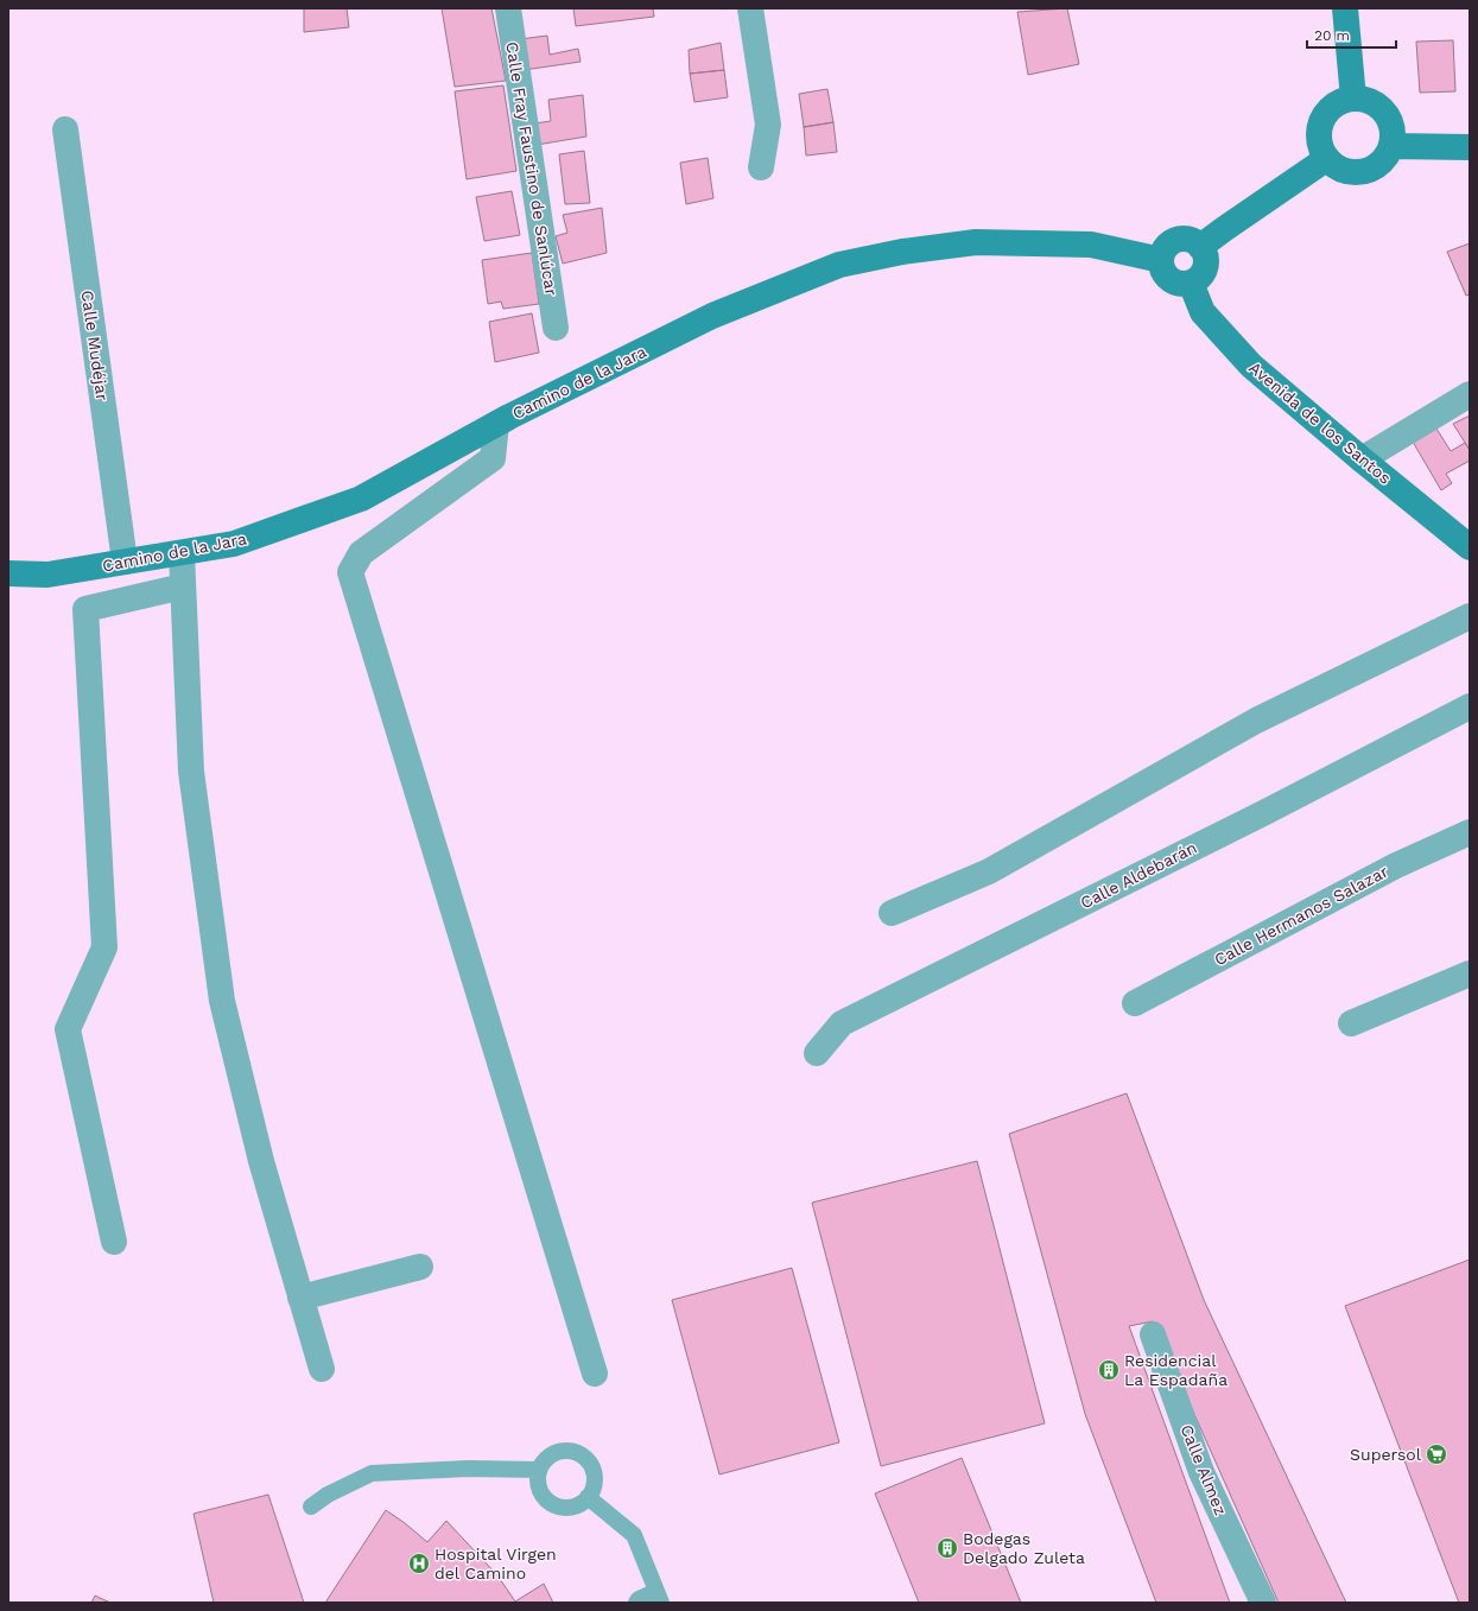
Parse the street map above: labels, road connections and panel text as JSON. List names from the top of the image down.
{
  "streets": {
    "street": [
      "Calle Fray Faustino de Sanlúcar",
      "Calle Mudéjar",
      "Camino de la Jara",
      "Avenida de los Santos",
      "Calle Aldebarán",
      "Calle Hermanos Salazar",
      "Calle Almez"
    ]
  },
  "crossings": [
    ["Calle Mudéjar", "Camino de la Jara"],
    ["Camino de la Jara", "Avenida de los Santos"]
  ],
  "places": {
    "building": ["Residencial La Espadaña", "Bodegas Delgado Zuleta"],
    "supermarket": ["Supersol"],
    "hospital": ["Hospital Virgen del Camino"]
  },
  "scale_bar": "20 m"
}
